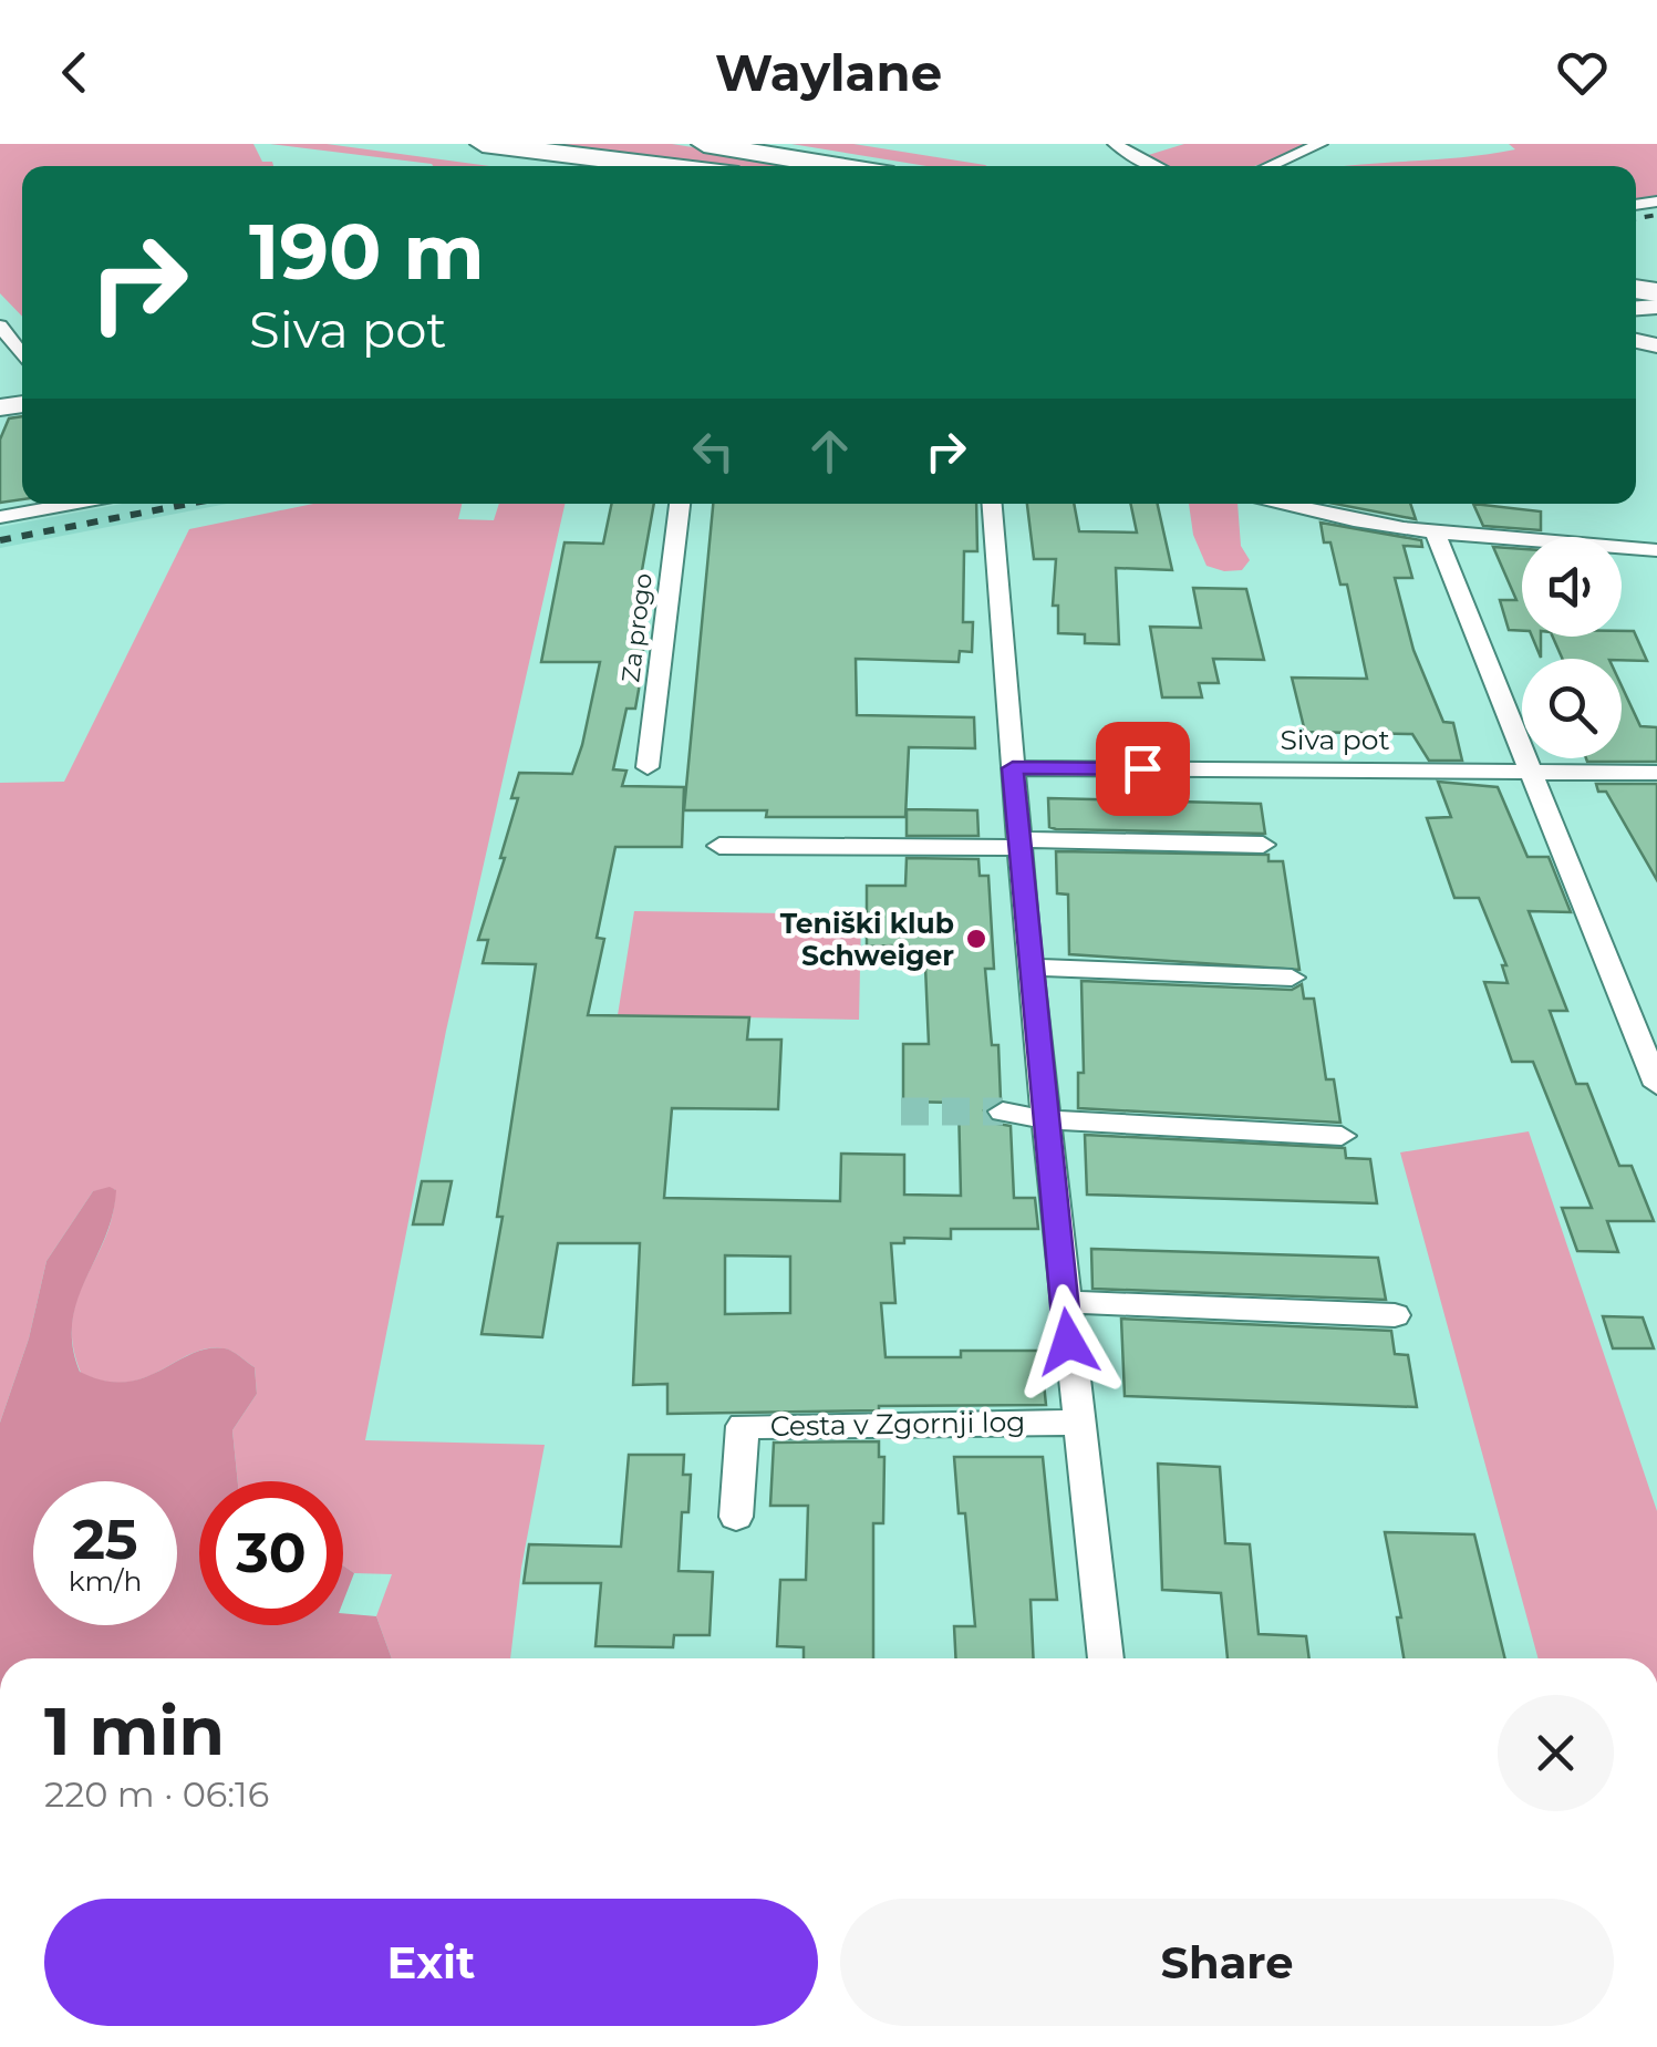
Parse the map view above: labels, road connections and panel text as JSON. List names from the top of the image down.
{
  "streets": {
    "street": ["Za progo", "Siva pot", "Cesta v Zgornji log"]
  },
  "places": ["Teniški klub Schweiger"],
  "page": {
    "header": "Waylane",
    "turn": ["190 m", "Siva pot"],
    "speed": "25 km/h",
    "limit": "30",
    "heading": ["1 min", "220 m · 06:16"],
    "buttons": ["Exit", "Share"]
  }
}
